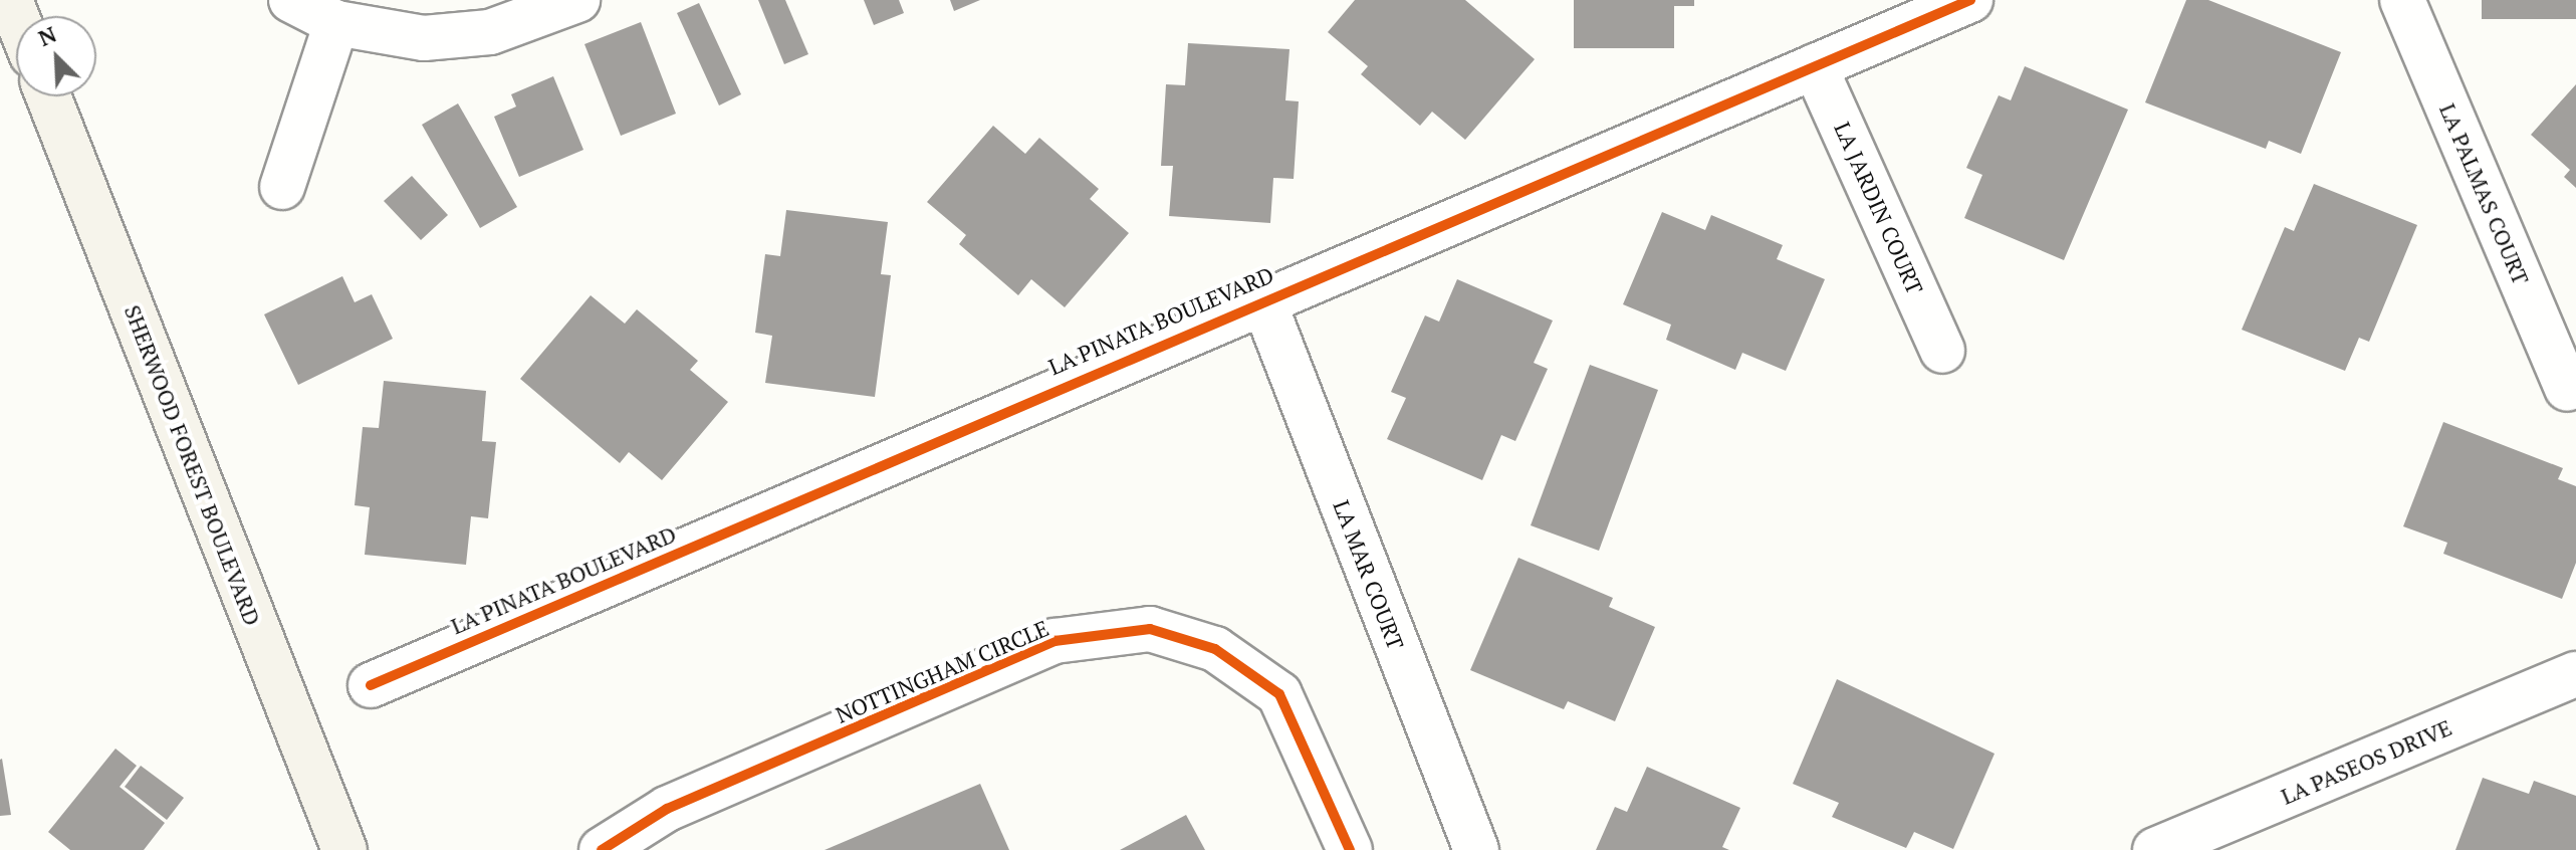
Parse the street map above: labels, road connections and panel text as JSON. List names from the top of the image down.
{
  "streets": {
    "street": [
      "LA PALMAS COURT",
      "LA JARDIN COURT",
      "LA PINATA BOULEVARD",
      "SHERWOOD FOREST BOULEVARD",
      "LA MAR COURT",
      "NOTTINGHAM CIRCLE",
      "LA PASEOS DRIVE"
    ]
  },
  "crossings": [
    ["LA JARDIN COURT", "LA PINATA BOULEVARD"],
    ["LA PINATA BOULEVARD", "LA MAR COURT"]
  ],
  "north": "top left"
}
